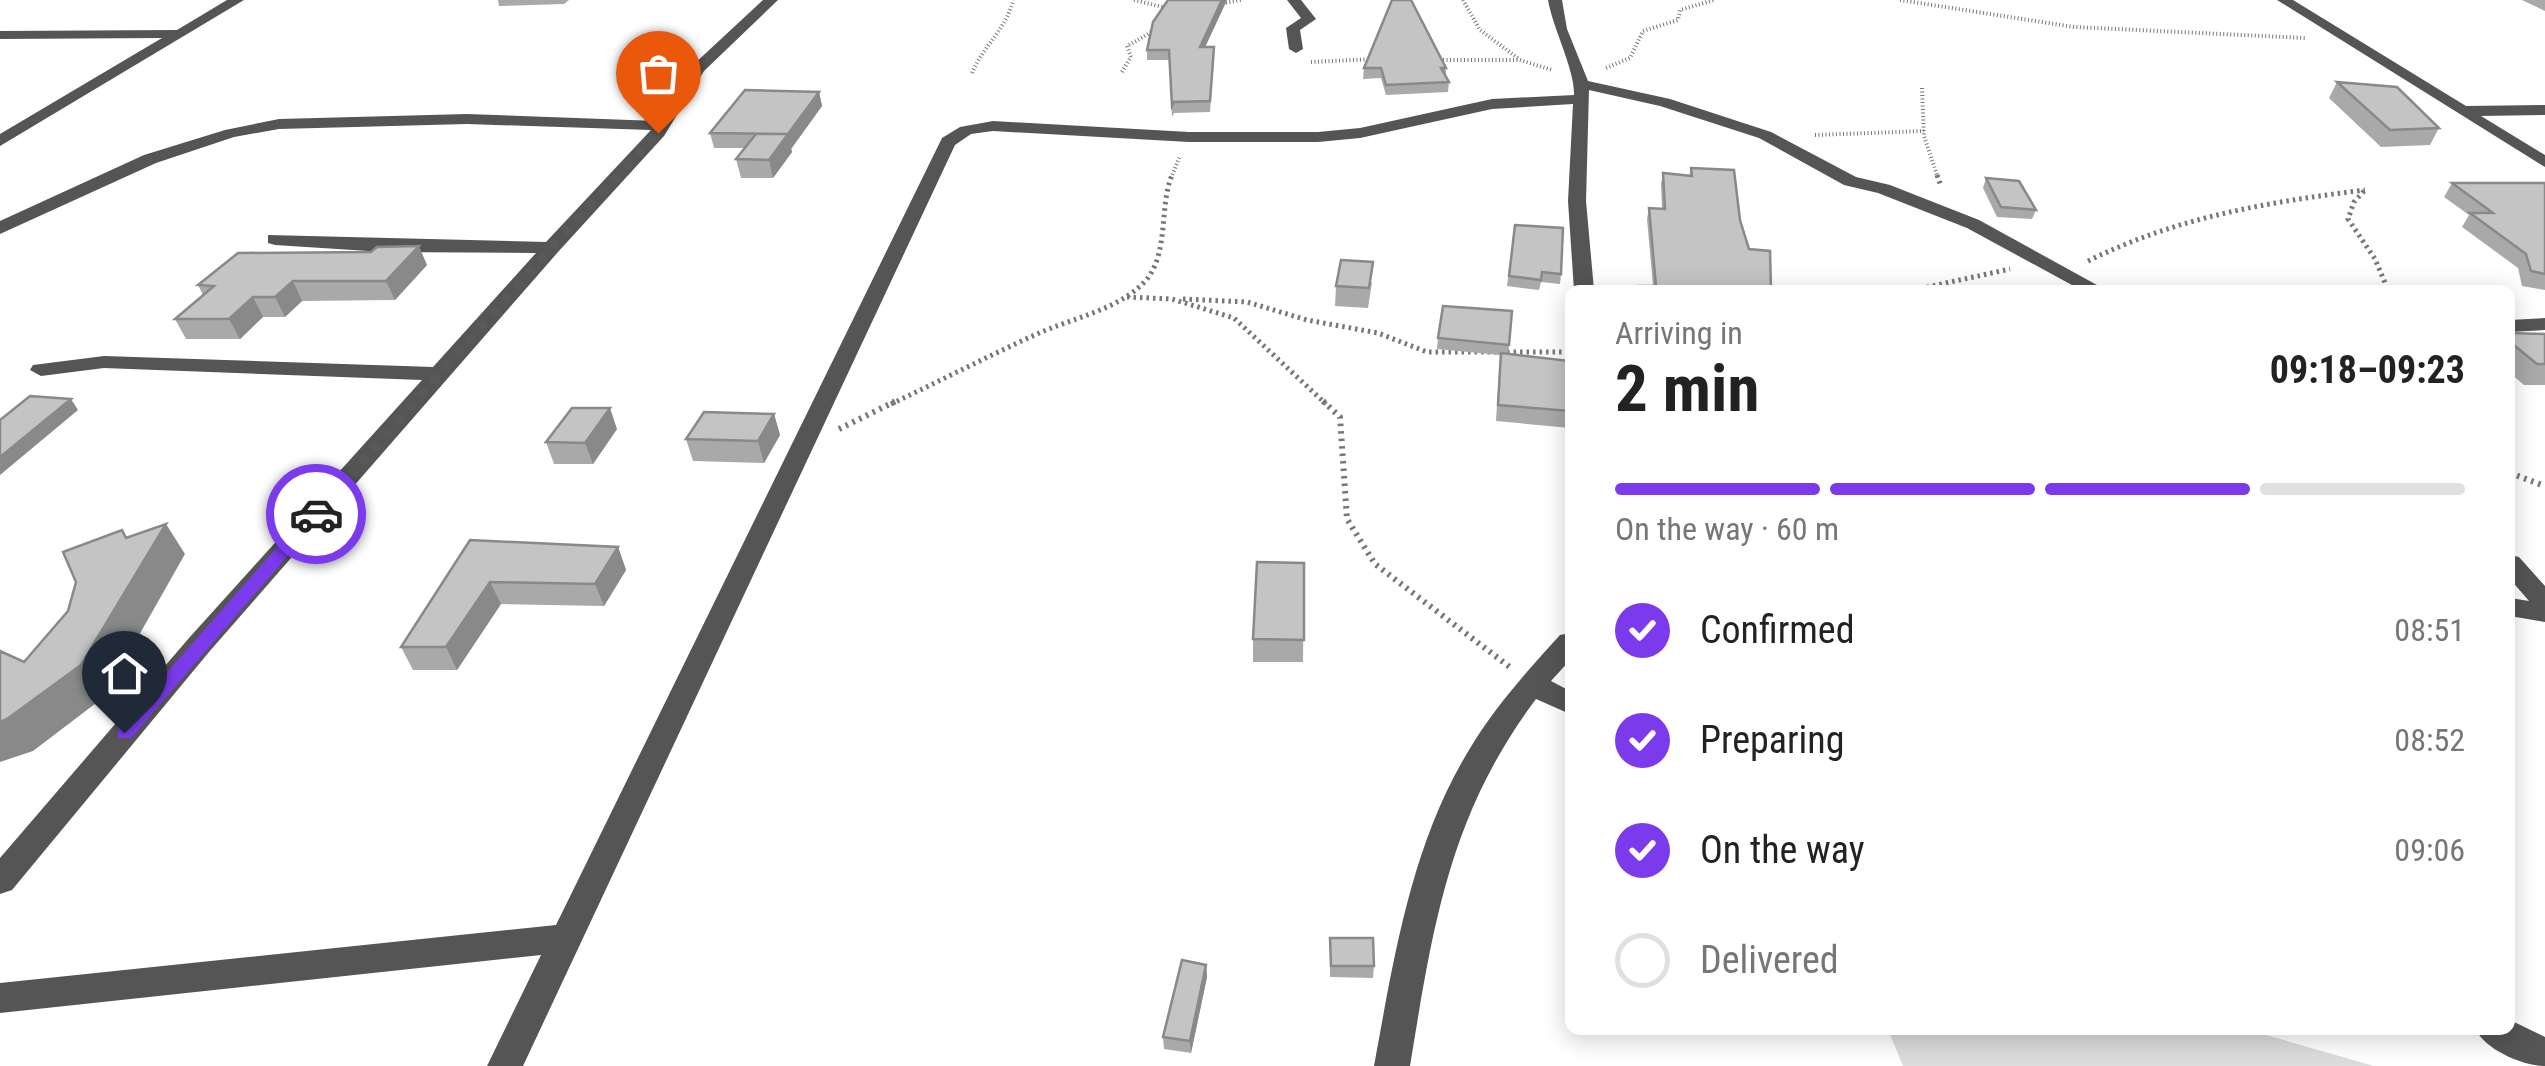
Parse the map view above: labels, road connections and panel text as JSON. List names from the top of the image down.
{
  "page": {
    "heading": ["2 min", "Arriving in", "09:18–09:23"],
    "bar": "On the way · 60 m",
    "list": [
      ["Confirmed", "08:51"],
      ["Preparing", "08:52"],
      ["On the way", "09:06"],
      "Delivered"
    ]
  }
}
